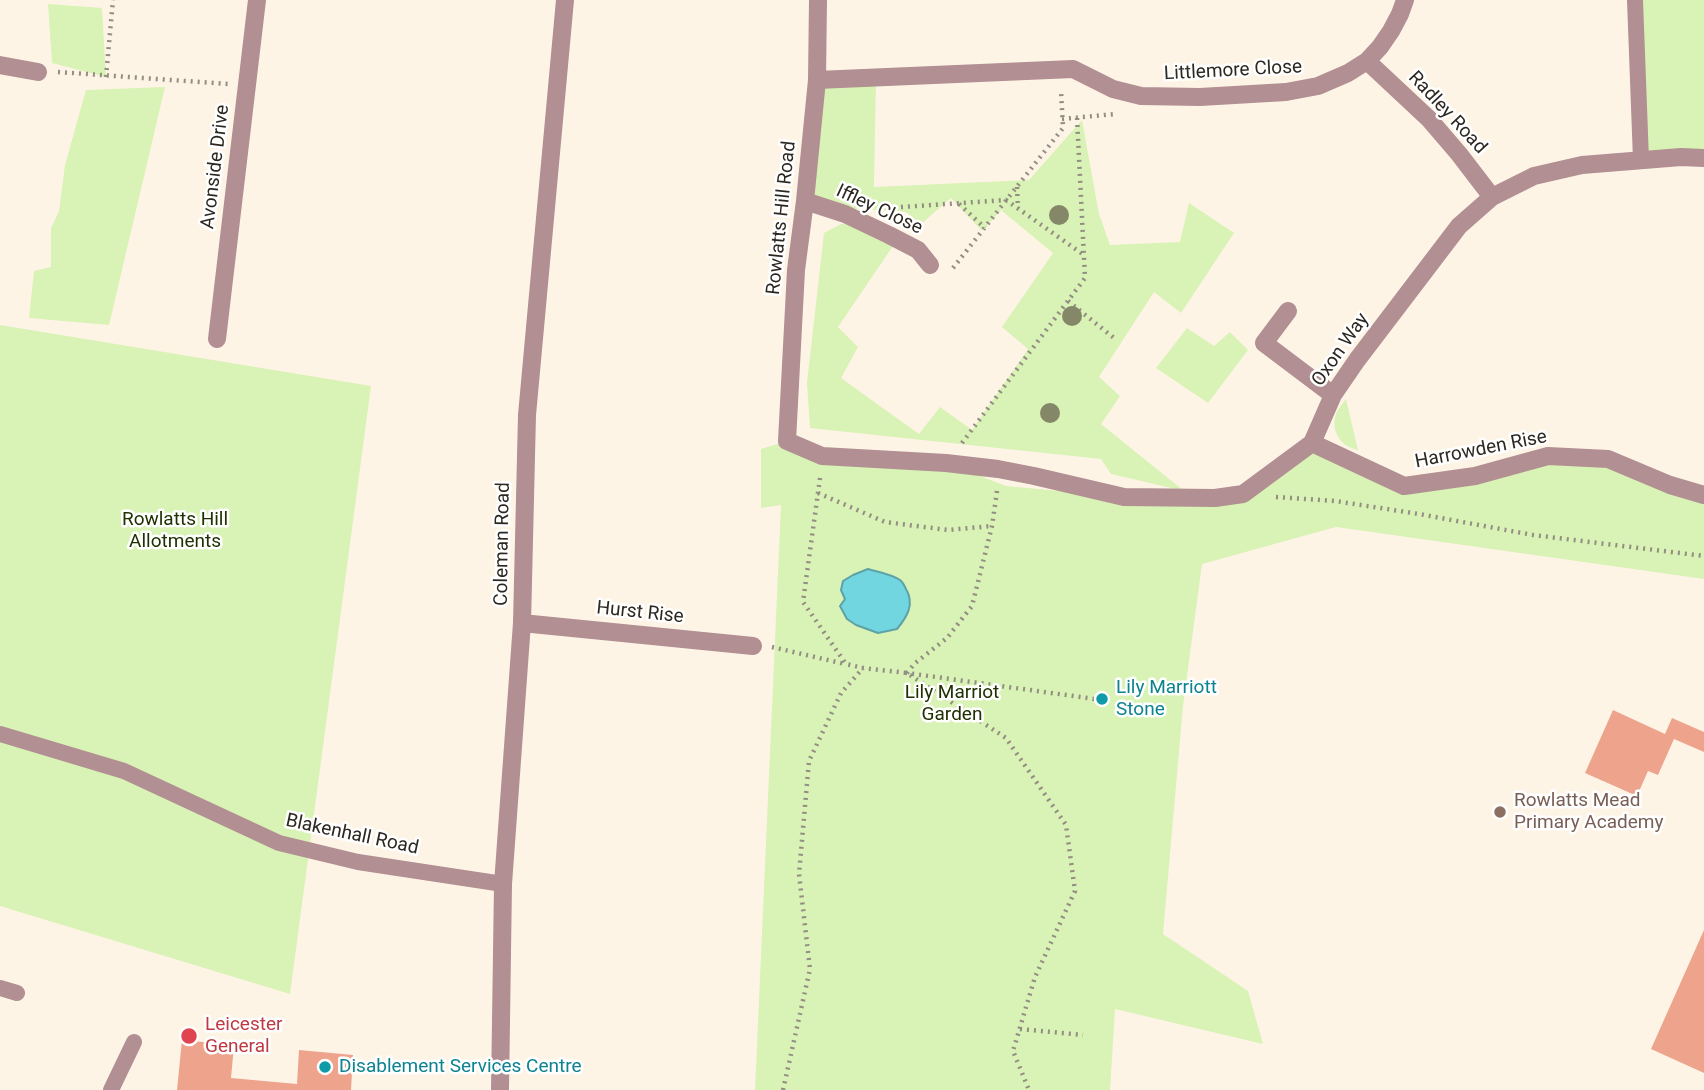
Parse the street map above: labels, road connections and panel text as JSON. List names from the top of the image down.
{
  "streets": {
    "street": [
      "Littlemore Close",
      "Radley Road",
      "Avonside Drive",
      "Iffley Close",
      "Rowlatts Hill Road",
      "Oxon Way",
      "Harrowden Rise",
      "Coleman Road",
      "Hurst Rise"
    ],
    "lane": ["Blakenhall Road"]
  },
  "crossings": [
    ["Littlemore Close", "Radley Road"],
    ["Littlemore Close", "Rowlatts Hill Road"],
    ["Radley Road", "Oxon Way"],
    ["Iffley Close", "Rowlatts Hill Road"],
    ["Oxon Way", "Harrowden Rise"],
    ["Coleman Road", "Hurst Rise"],
    ["Coleman Road", "Blakenhall Road"]
  ],
  "parks": ["Rowlatts Hill Allotments", "Lily Marriot Garden"],
  "places": [
    "Lily Marriott Stone",
    "Rowlatts Mead Primary Academy",
    "Leicester General",
    "Disablement Services Centre"
  ]
}
